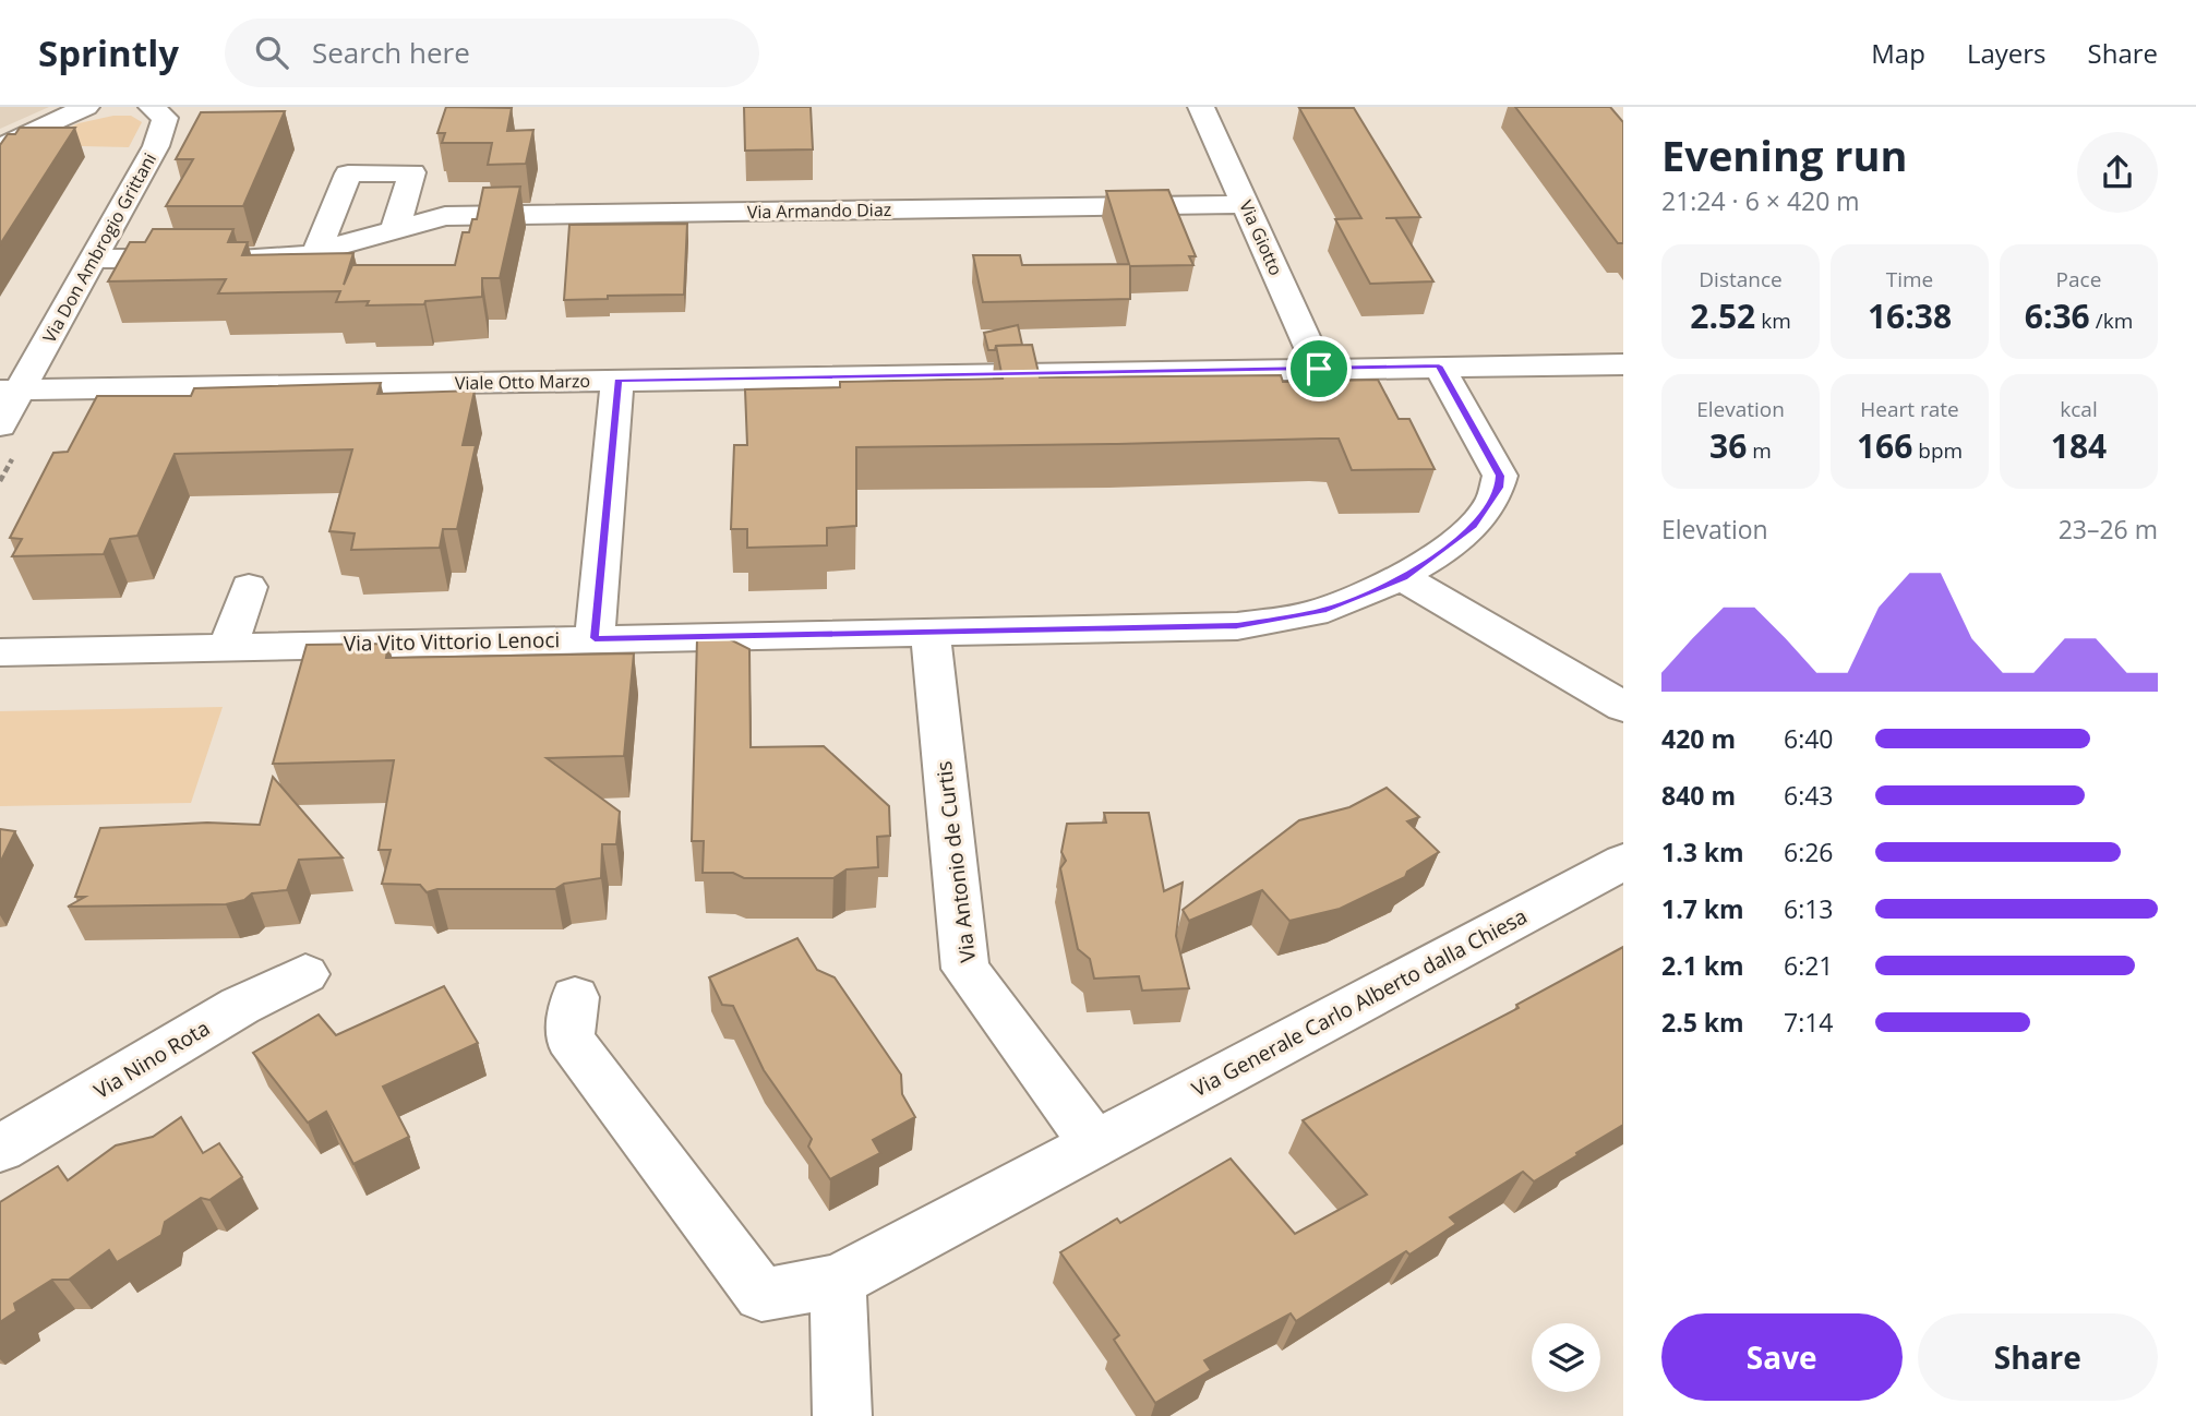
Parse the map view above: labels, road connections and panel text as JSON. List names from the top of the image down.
{
  "streets": {
    "street": [
      "Via Armando Diaz",
      "Via Giotto",
      "Via Don Ambrogio Grittani",
      "Viale Otto Marzo",
      "Via Vito Vittorio Lenoci",
      "Via Antonio de Curtis",
      "Via Generale Carlo Alberto dalla Chiesa",
      "Via Nino Rota"
    ]
  },
  "crossings": [
    ["Via Armando Diaz", "Via Giotto"],
    ["Via Armando Diaz", "Via Don Ambrogio Grittani"],
    ["Via Giotto", "Viale Otto Marzo"],
    ["Via Don Ambrogio Grittani", "Viale Otto Marzo"],
    ["Viale Otto Marzo", "Via Vito Vittorio Lenoci"],
    ["Via Vito Vittorio Lenoci", "Via Antonio de Curtis"],
    ["Via Antonio de Curtis", "Via Generale Carlo Alberto dalla Chiesa"]
  ],
  "page": {
    "header": "Sprintly",
    "search": "Search here",
    "nav": ["Map", "Layers", "Share"],
    "heading": ["Evening run", "21:24 · 6 × 420 m"],
    "stats": [
      ["Distance", "2.52 km"],
      ["Time", "16:38"],
      ["Pace", "6:36 /km"],
      ["Elevation", "36 m"],
      ["Heart rate", "166 bpm"],
      ["kcal", "184"]
    ],
    "chart": ["Elevation", "23–26 m"],
    "list": [
      {
        "name": "420 m",
        "note": "6:40"
      },
      {
        "name": "840 m",
        "note": "6:43"
      },
      {
        "name": "1.3 km",
        "note": "6:26"
      },
      {
        "name": "1.7 km",
        "note": "6:13"
      },
      {
        "name": "2.1 km",
        "note": "6:21"
      },
      {
        "name": "2.5 km",
        "note": "7:14"
      }
    ],
    "buttons": ["Save", "Share"]
  }
}
